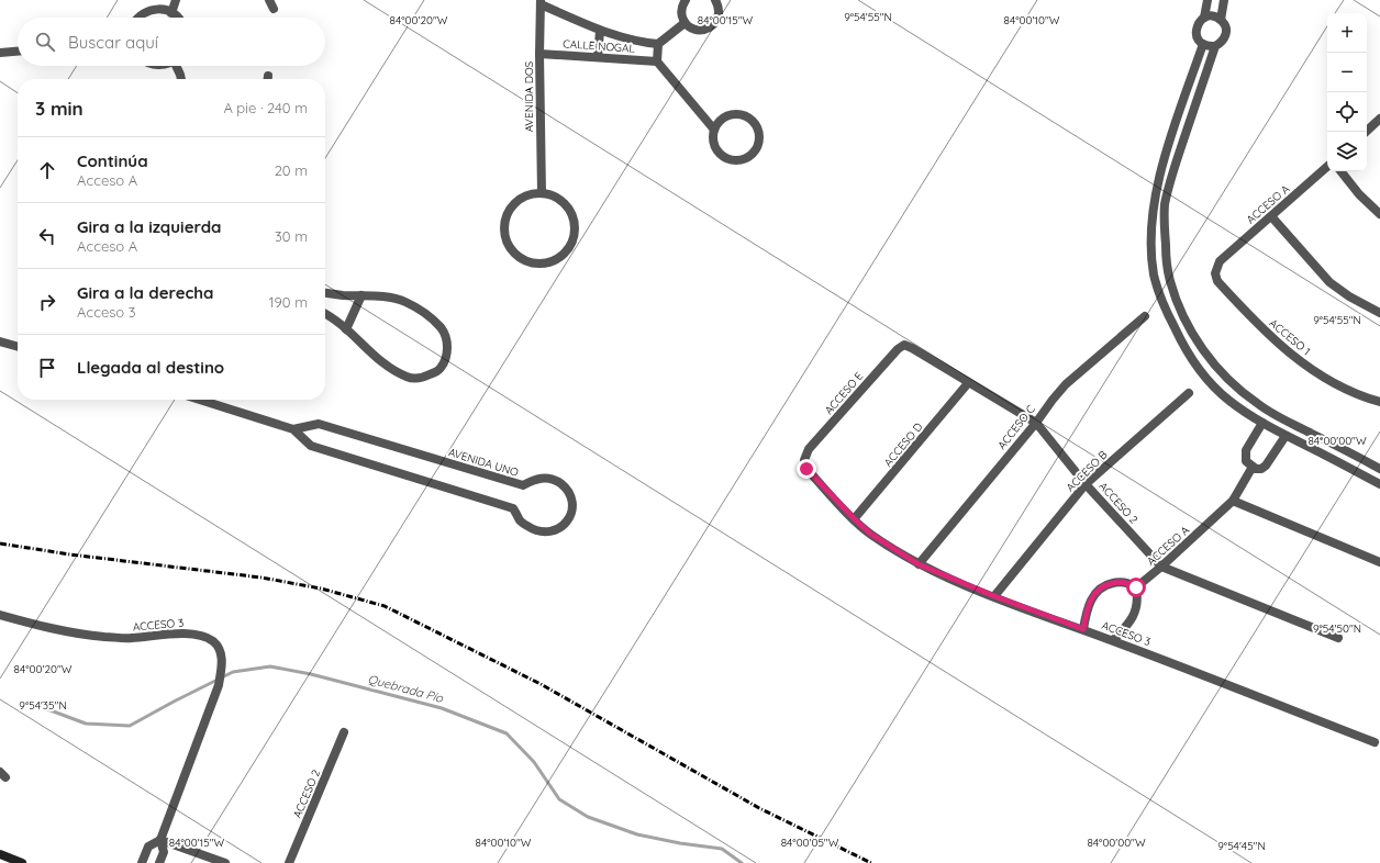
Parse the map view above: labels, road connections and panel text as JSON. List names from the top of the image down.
{
  "streets": {
    "street": [
      "CALLE NOGAL",
      "AVENIDA DOS",
      "ACCESO A",
      "ACCESO 1",
      "ACCESO E",
      "ACCESO C",
      "ACCESO D",
      "AVENIDA UNO",
      "ACCESO B",
      "ACCESO 2",
      "ACCESO 3"
    ]
  },
  "crossings": [
    ["CALLE NOGAL", "AVENIDA DOS"],
    ["ACCESO A", "ACCESO 1"],
    ["ACCESO A", "ACCESO 2"],
    ["ACCESO A", "ACCESO 3"],
    ["ACCESO E", "ACCESO 2"],
    ["ACCESO E", "ACCESO 3"],
    ["ACCESO C", "ACCESO 2"],
    ["ACCESO C", "ACCESO 3"],
    ["ACCESO D", "ACCESO 2"],
    ["ACCESO D", "ACCESO 3"],
    ["ACCESO B", "ACCESO 2"],
    ["ACCESO B", "ACCESO 3"]
  ],
  "water": ["Quebrada Pío"],
  "page": {
    "map_buttons": ["+", "−"],
    "search": "Buscar aquí",
    "heading": ["3 min", "A pie · 240 m"],
    "list": [
      ["Continúa", "Acceso A", "20 m"],
      ["Gira a la izquierda", "Acceso A", "30 m"],
      ["Gira a la derecha", "Acceso 3", "190 m"],
      "Llegada al destino"
    ]
  },
  "coordinates": [
    "9°54'55\"N",
    "84°00'20\"W",
    "84°00'15\"W",
    "84°00'10\"W",
    "84°00'00\"W",
    "9°54'50\"N",
    "9°54'35\"N",
    "84°00'05\"W",
    "9°54'45\"N"
  ]
}
